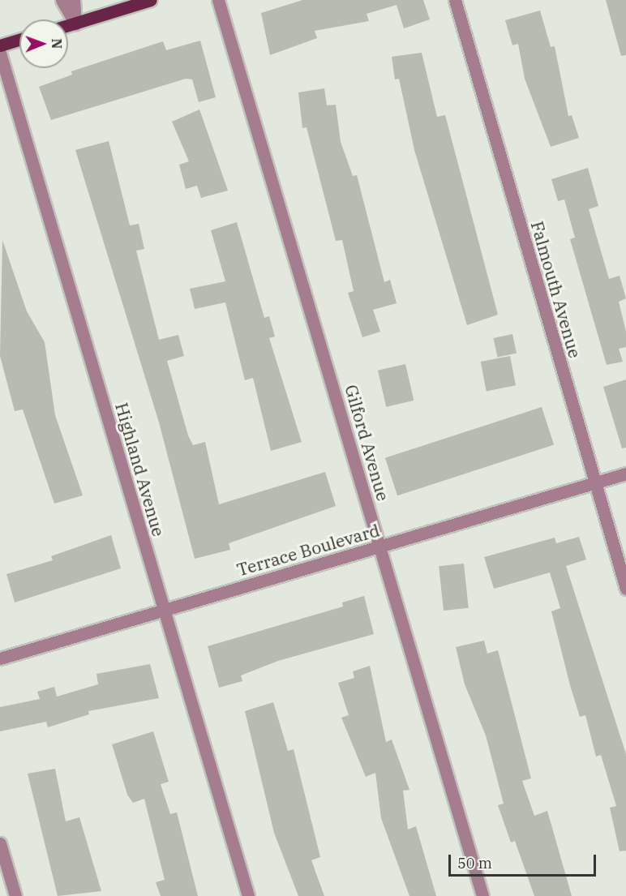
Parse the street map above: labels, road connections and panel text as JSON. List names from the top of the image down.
{
  "streets": {
    "street": [
      "Falmouth Avenue",
      "Gilford Avenue",
      "Highland Avenue",
      "Terrace Boulevard"
    ]
  },
  "crossings": [
    ["Falmouth Avenue", "Terrace Boulevard"],
    ["Gilford Avenue", "Terrace Boulevard"],
    ["Highland Avenue", "Terrace Boulevard"]
  ],
  "scale_bar": "50 m",
  "north": "right"
}
